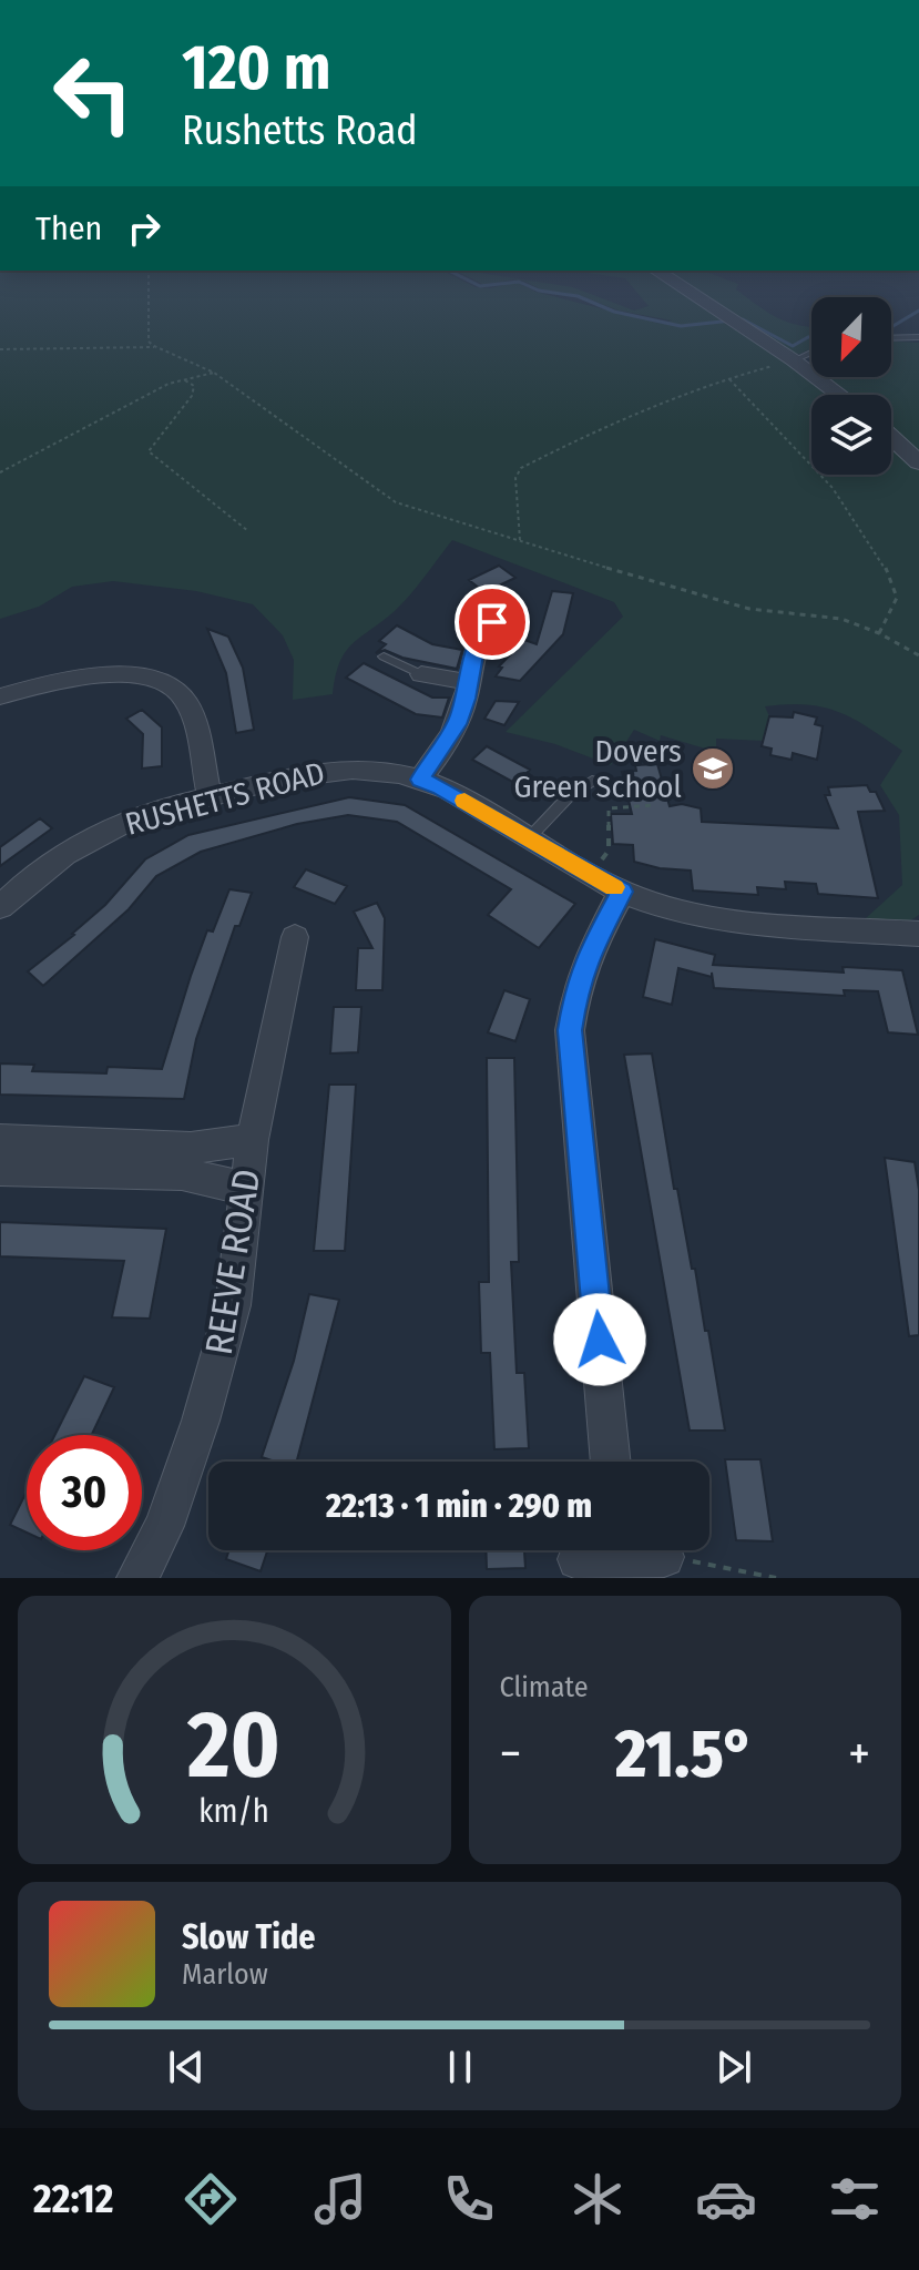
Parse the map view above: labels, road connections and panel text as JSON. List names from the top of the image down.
{
  "streets": {
    "street": ["RUSHETTS ROAD", "REEVE ROAD"]
  },
  "places": {
    "school or university": ["Dovers Green School"]
  },
  "north": "bottom left",
  "page": {
    "turn": ["120 m", "Rushetts Road"],
    "then": "Then",
    "limit": "30",
    "trip": "22:13 · 1 min · 290 m",
    "tile": "Climate",
    "heat": ["−", "21.5°", "+"],
    "song": ["Slow Tide", "Marlow"],
    "tabs": "22:12",
    "gauge": ["20", "km/h"]
  }
}
